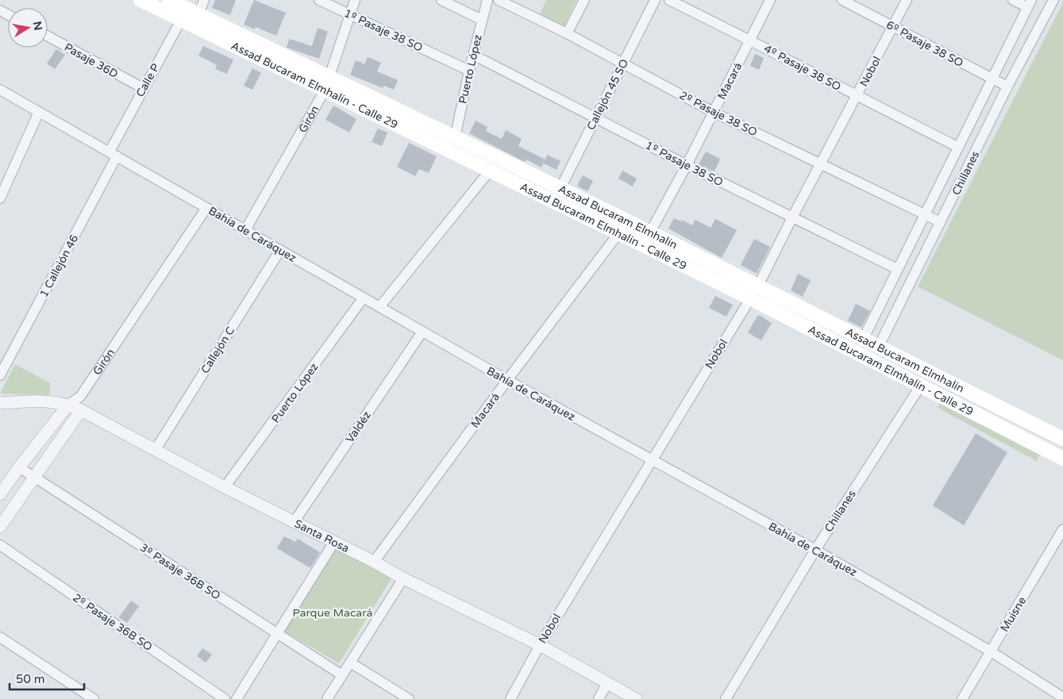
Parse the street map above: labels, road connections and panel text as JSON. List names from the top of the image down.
{
  "streets": {
    "main road": ["Assad Bucaram Elmhalín - Calle 29", "Assad Bucaram Elmhalín"],
    "street": [
      "1º Pasaje 38 SO",
      "6º Pasaje 38 SO",
      "Pasaje 36D",
      "4º Pasaje 38 SO",
      "Puerto López",
      "Nobol",
      "Calle P",
      "Macará",
      "Callejón 45 SO",
      "2º Pasaje 38 SO",
      "Girón",
      "Chillanes",
      "Bahía de Caráquez",
      "1 Callejón 46",
      "Callejón C",
      "Valdéz",
      "Santa Rosa",
      "3º Pasaje 36B SO",
      "Muisne",
      "2º Pasaje 36B SO"
    ]
  },
  "crossings": [
    ["1º Pasaje 38 SO", "Puerto López"],
    ["1º Pasaje 38 SO", "Nobol"],
    ["1º Pasaje 38 SO", "Macará"],
    ["1º Pasaje 38 SO", "Callejón 45 SO"],
    ["1º Pasaje 38 SO", "Girón"],
    ["1º Pasaje 38 SO", "Chillanes"],
    ["6º Pasaje 38 SO", "Nobol"],
    ["6º Pasaje 38 SO", "Chillanes"],
    ["Pasaje 36D", "Calle P"],
    ["4º Pasaje 38 SO", "Nobol"],
    ["4º Pasaje 38 SO", "Macará"],
    ["4º Pasaje 38 SO", "Chillanes"],
    ["Puerto López", "Assad Bucaram Elmhalín"],
    ["Puerto López", "Bahía de Caráquez"],
    ["Puerto López", "Santa Rosa"],
    ["Nobol", "Assad Bucaram Elmhalín - Calle 29"],
    ["Nobol", "2º Pasaje 38 SO"],
    ["Nobol", "Assad Bucaram Elmhalín"],
    ["Nobol", "Bahía de Caráquez"],
    ["Nobol", "Santa Rosa"],
    ["Calle P", "Assad Bucaram Elmhalín"],
    ["Calle P", "Bahía de Caráquez"],
    ["Calle P", "1 Callejón 46"],
    ["Macará", "Assad Bucaram Elmhalín - Calle 29"],
    ["Macará", "2º Pasaje 38 SO"],
    ["Macará", "Assad Bucaram Elmhalín"],
    ["Macará", "Bahía de Caráquez"],
    ["Macará", "Santa Rosa"],
    ["Assad Bucaram Elmhalín - Calle 29", "Girón"],
    ["Assad Bucaram Elmhalín - Calle 29", "Chillanes"],
    ["Assad Bucaram Elmhalín - Calle 29", "Assad Bucaram Elmhalín"],
    ["Callejón 45 SO", "2º Pasaje 38 SO"],
    ["Callejón 45 SO", "Assad Bucaram Elmhalín"],
    ["2º Pasaje 38 SO", "Chillanes"],
    ["Girón", "Assad Bucaram Elmhalín"],
    ["Girón", "Bahía de Caráquez"],
    ["Girón", "Santa Rosa"],
    ["Girón", "3º Pasaje 36B SO"],
    ["Chillanes", "Assad Bucaram Elmhalín"],
    ["Chillanes", "Bahía de Caráquez"],
    ["Bahía de Caráquez", "1 Callejón 46"],
    ["Bahía de Caráquez", "Callejón C"],
    ["Bahía de Caráquez", "Valdéz"],
    ["Bahía de Caráquez", "Muisne"],
    ["Callejón C", "Santa Rosa"],
    ["Valdéz", "Santa Rosa"]
  ],
  "parks": ["Parque Macará"],
  "scale_bar": "50 m",
  "north": "right"
}
